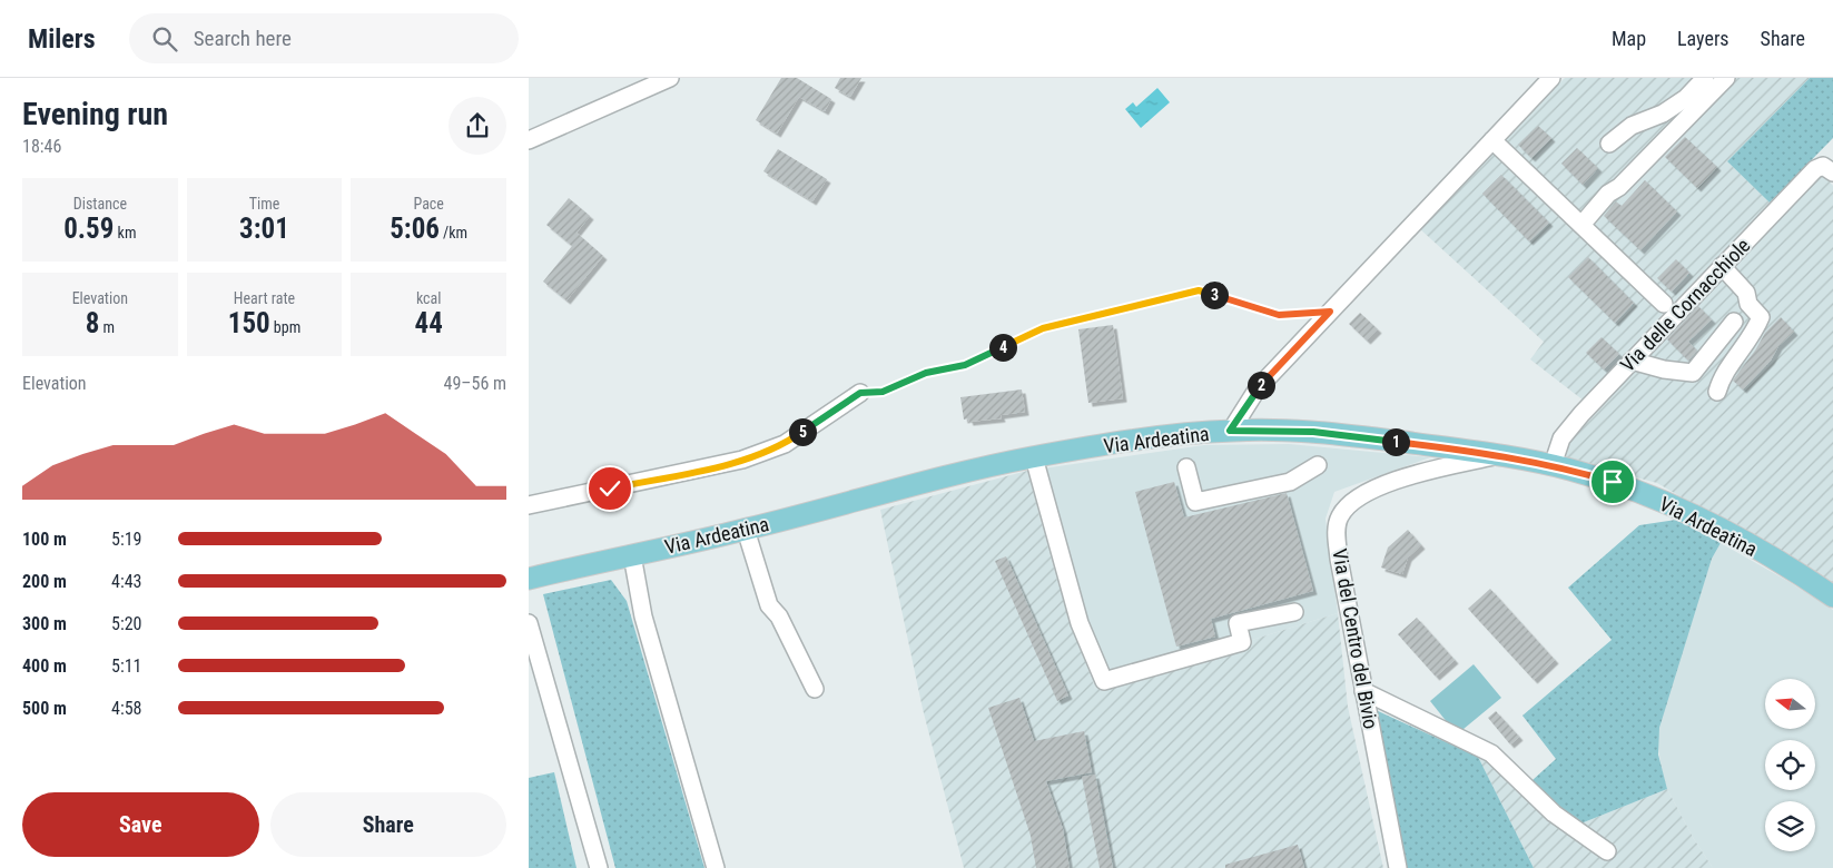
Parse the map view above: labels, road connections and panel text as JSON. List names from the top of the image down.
{
  "streets": {
    "main road": ["Via Ardeatina"],
    "street": ["Via delle Cornacchiole", "Via del Centro del Bivio"]
  },
  "crossings": [
    ["Via delle Cornacchiole", "Via Ardeatina"],
    ["Via Ardeatina", "Via del Centro del Bivio"]
  ],
  "north": "left",
  "page": {
    "header": "Milers",
    "search": "Search here",
    "nav": ["Map", "Layers", "Share"],
    "heading": ["Evening run", "18:46"],
    "stats": [
      ["Distance", "0.59 km"],
      ["Time", "3:01"],
      ["Pace", "5:06 /km"],
      ["Elevation", "8 m"],
      ["Heart rate", "150 bpm"],
      ["kcal", "44"]
    ],
    "pins": [
      "3",
      "4",
      "2",
      "5",
      "1"
    ],
    "chart": ["Elevation", "49–56 m"],
    "list": [
      {
        "name": "100 m",
        "note": "5:19"
      },
      {
        "name": "200 m",
        "note": "4:43"
      },
      {
        "name": "300 m",
        "note": "5:20"
      },
      {
        "name": "400 m",
        "note": "5:11"
      },
      {
        "name": "500 m",
        "note": "4:58"
      }
    ],
    "buttons": ["Save", "Share"]
  }
}
